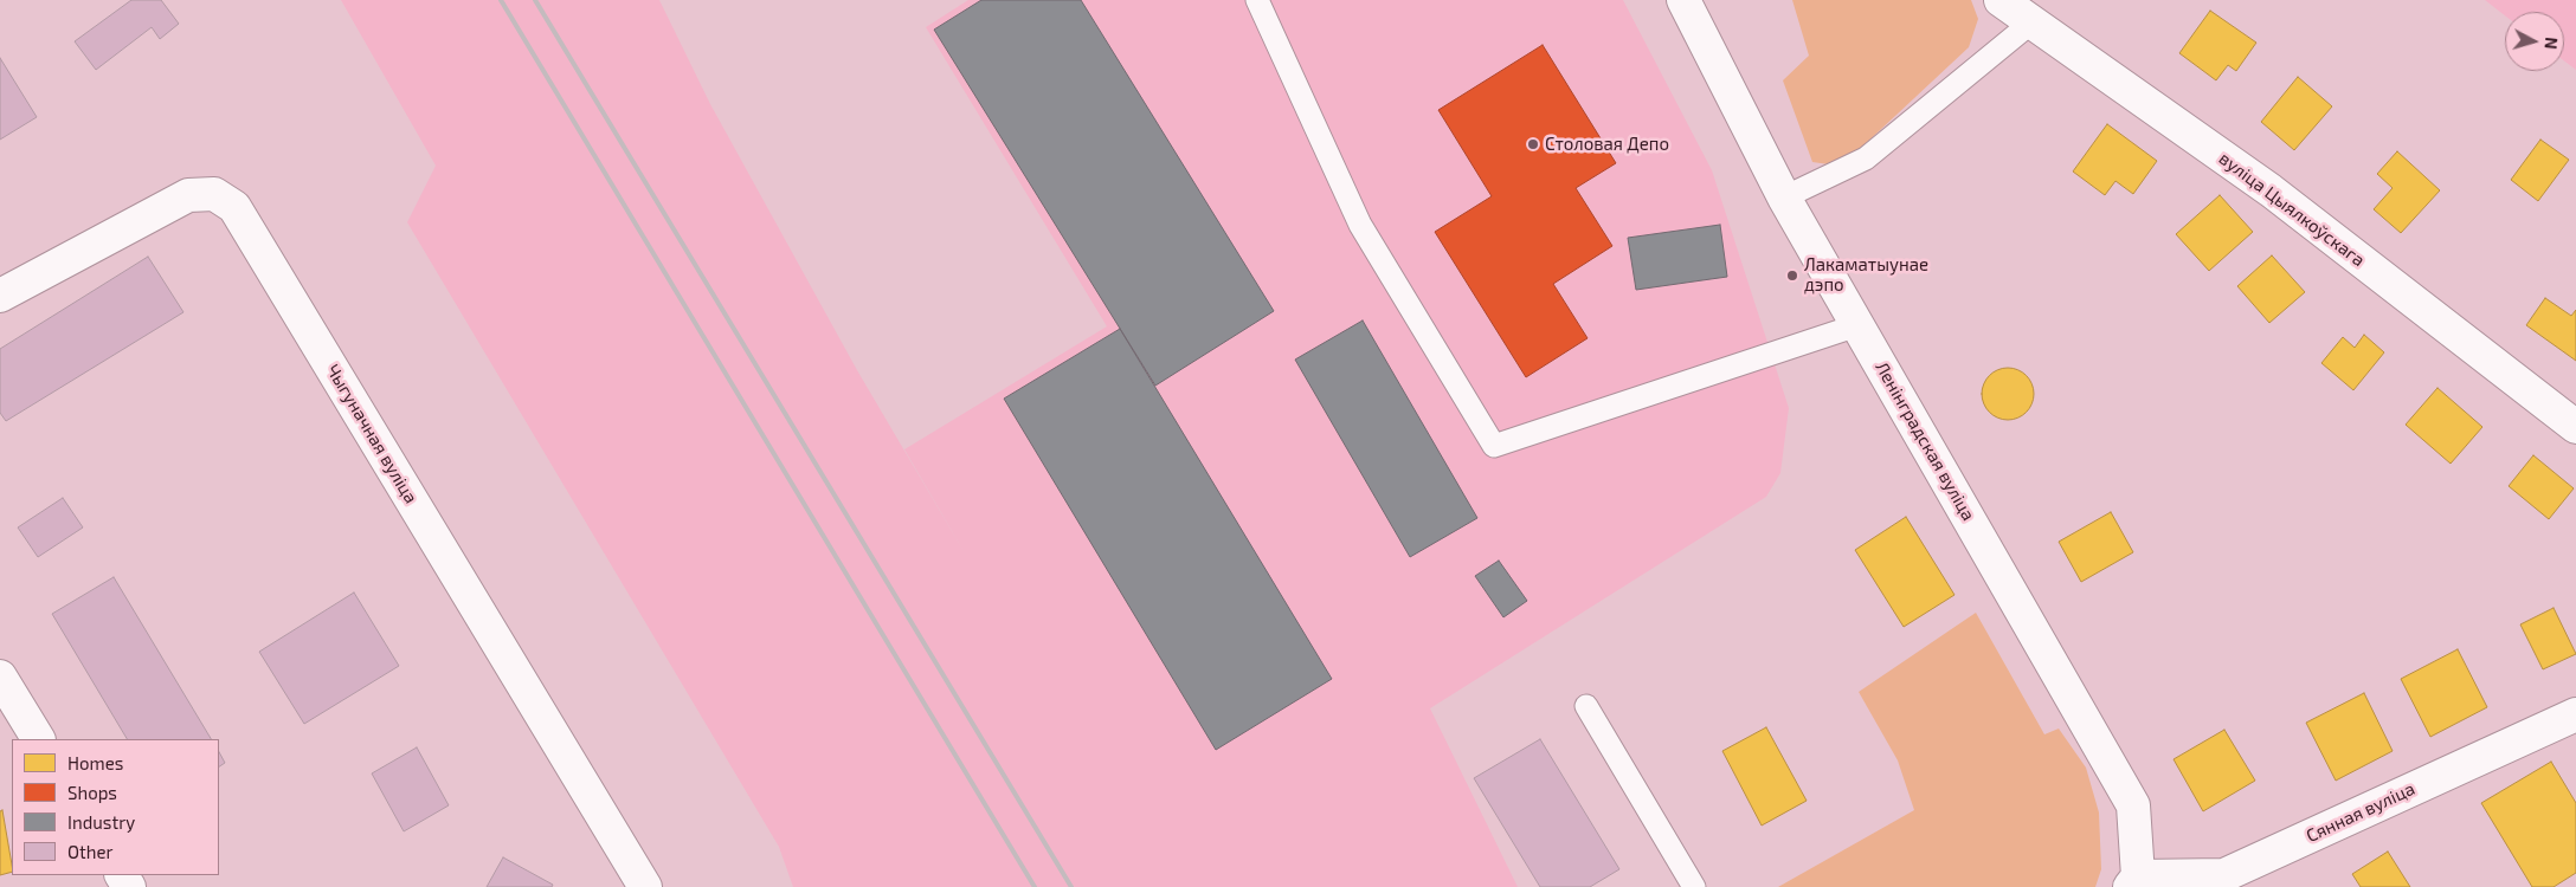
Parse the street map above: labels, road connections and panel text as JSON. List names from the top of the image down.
{
  "streets": {
    "street": [
      "вуліца Цыялкоўскага",
      "Чыгуначная вуліца",
      "Ленінградская вуліца",
      "Сянная вуліца"
    ]
  },
  "crossings": [
    ["Ленінградская вуліца", "Сянная вуліца"]
  ],
  "places": ["Столовая Депо", "Лакаматыунае дэпо"],
  "legend": [
    "Homes",
    "Shops",
    "Industry",
    "Other"
  ],
  "north": "right"
}
